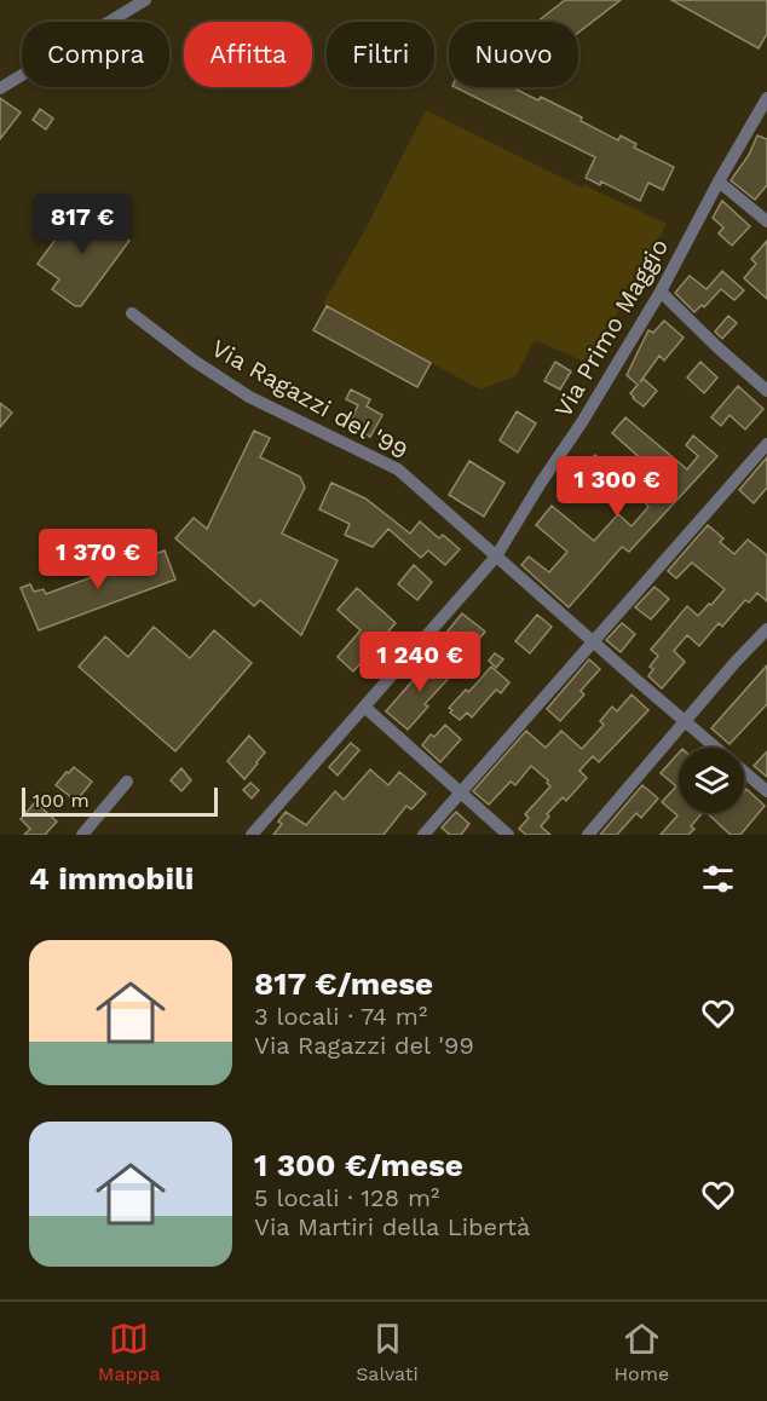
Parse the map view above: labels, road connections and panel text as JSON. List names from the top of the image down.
{
  "streets": {
    "street": ["Via Primo Maggio", "Via Ragazzi del '99"]
  },
  "crossings": [
    ["Via Primo Maggio", "Via Ragazzi del '99"]
  ],
  "scale_bar": "100 m",
  "page": {
    "chip": [
      "Compra",
      "Affitta",
      "Filtri",
      "Nuovo"
    ],
    "price": [
      "817 €",
      "1 300 €",
      "1 370 €",
      "1 240 €"
    ],
    "scale": "100 m",
    "heading": "4 immobili",
    "list": [
      {
        "name": "817 €/mese",
        "note": "3 locali · 74 m² · Via Ragazzi del '99"
      },
      {
        "name": "1 300 €/mese",
        "note": "5 locali · 128 m² · Via Martiri della Libertà"
      }
    ],
    "tabs": ["Mappa", "Salvati", "Home"]
  }
}
